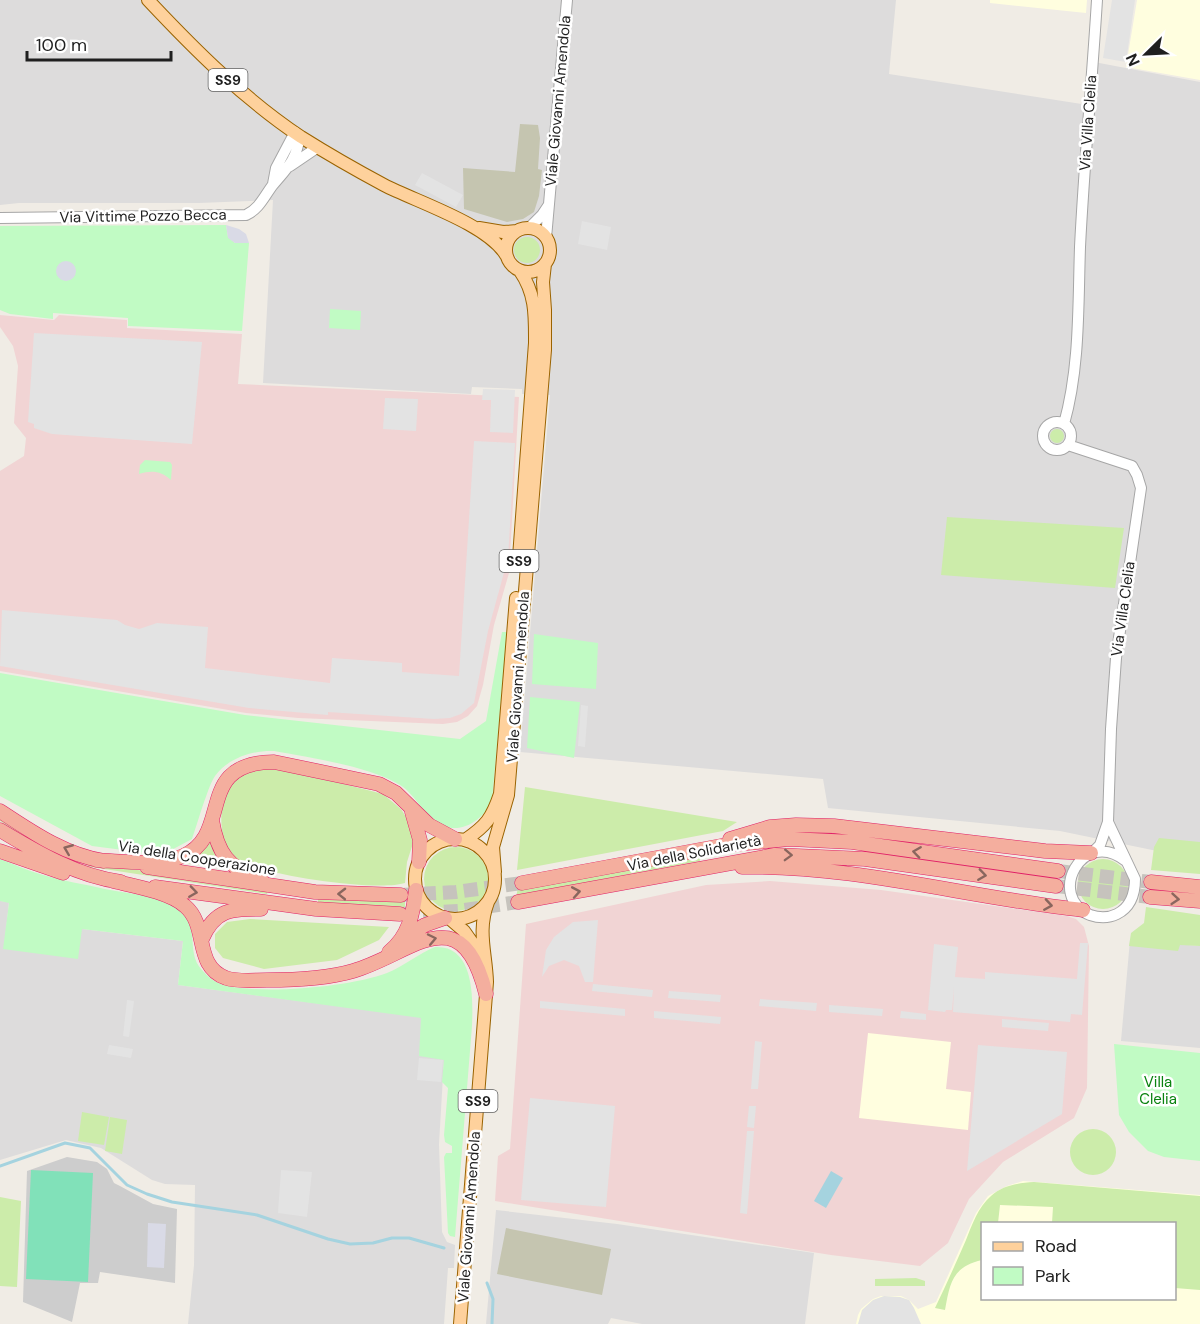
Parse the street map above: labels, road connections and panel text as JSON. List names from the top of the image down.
{
  "streets": {
    "highway": ["Via della Solidarietà", "Via della Cooperazione"],
    "main road": ["SS9", "Viale Giovanni Amendola"],
    "street": ["Via Villa Clelia", "Via Vittime Pozzo Becca"]
  },
  "crossings": [
    ["SS9", "Viale Giovanni Amendola"],
    ["SS9", "Via Vittime Pozzo Becca"]
  ],
  "parks": ["Villa Clelia"],
  "legend": ["Road", "Park"],
  "scale_bar": "100 m",
  "north": "bottom left"
}
